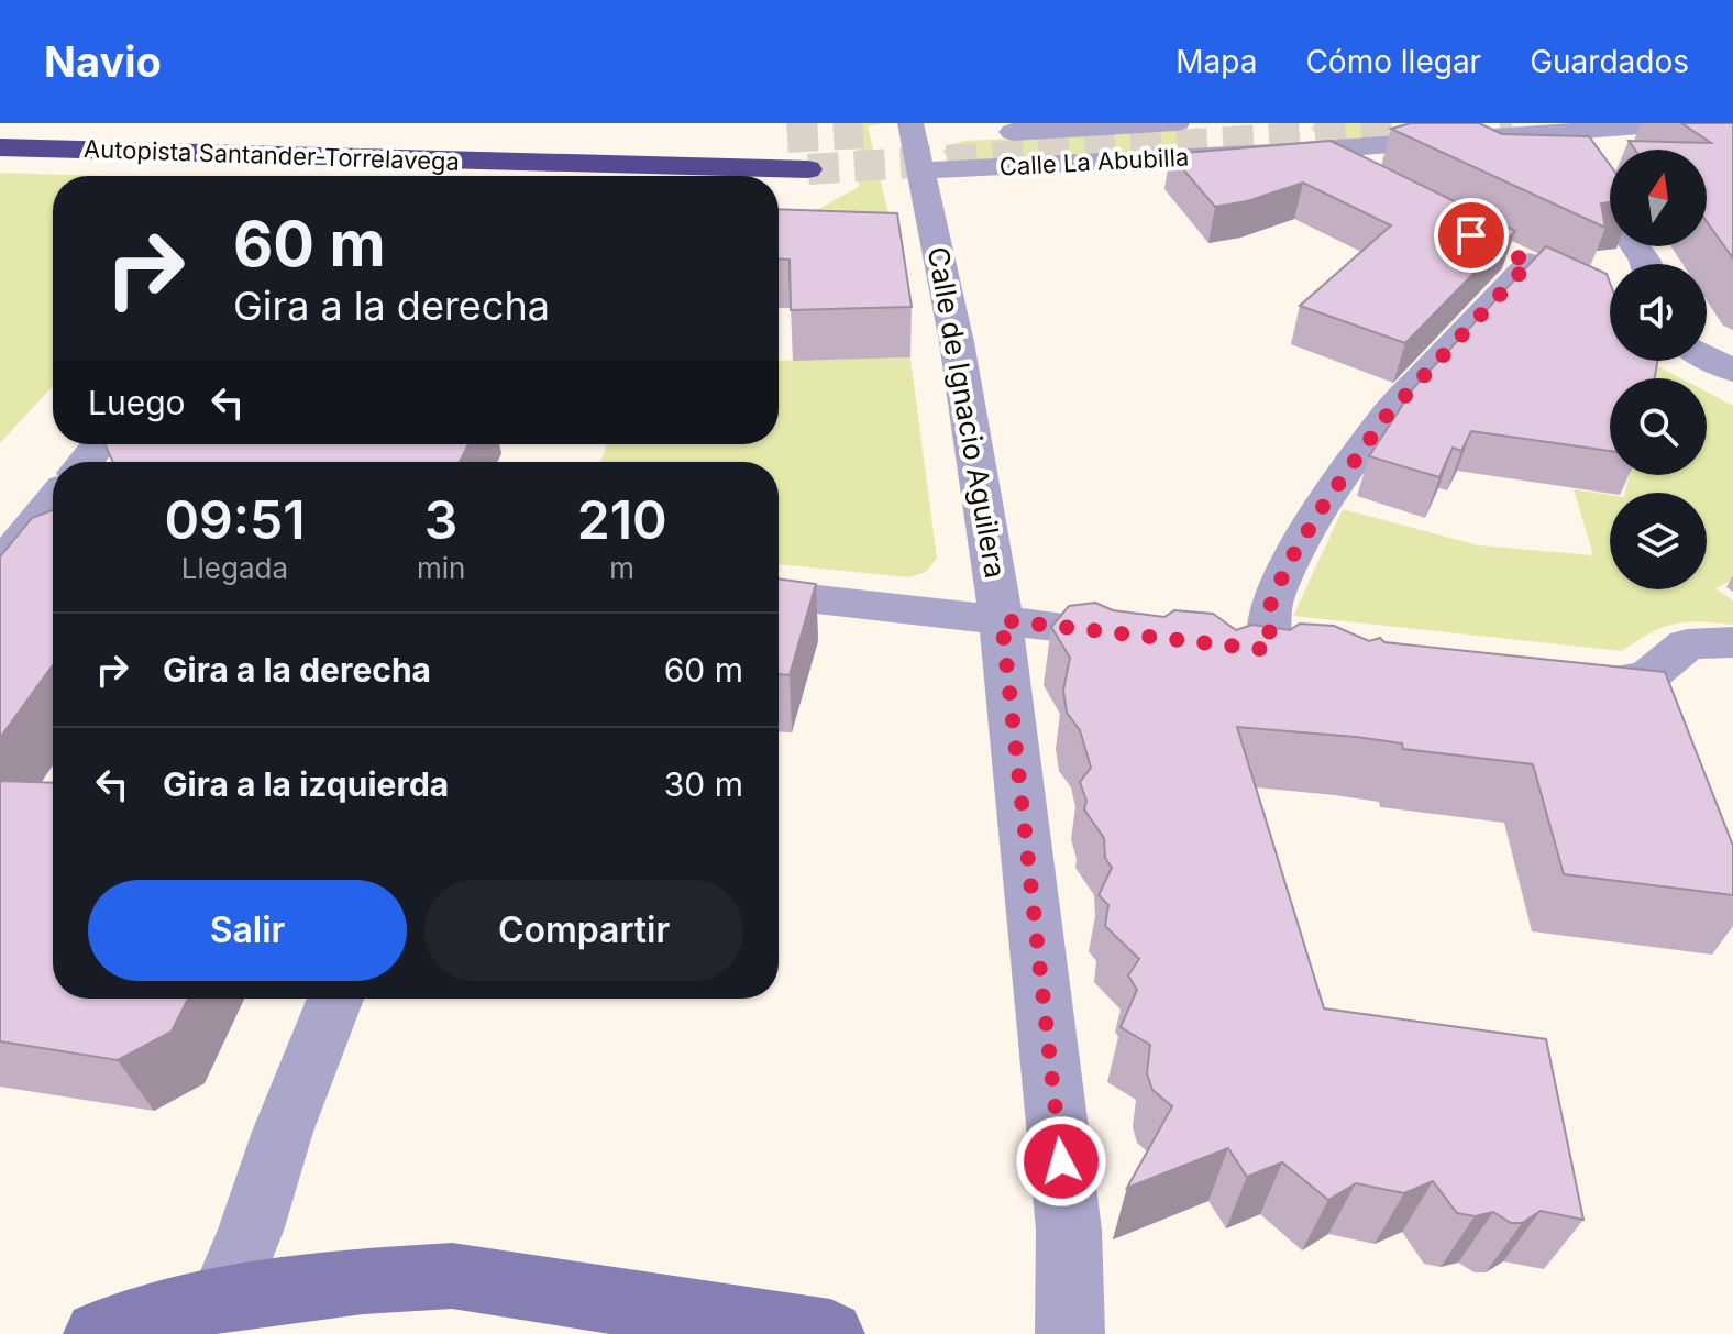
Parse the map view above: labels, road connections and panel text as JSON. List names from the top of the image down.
{
  "streets": {
    "highway": ["Autopista Santander-Torrelavega"],
    "street": ["Calle La Abubilla", "Calle de Ignacio Aguilera"]
  },
  "crossings": [
    ["Calle La Abubilla", "Calle de Ignacio Aguilera"]
  ],
  "north": "top",
  "page": {
    "header": "Navio",
    "nav": ["Mapa", "Cómo llegar", "Guardados"],
    "turn": ["60 m", "Gira a la derecha"],
    "then": "Luego",
    "eta": [
      "09:51",
      "Llegada",
      "3",
      "min",
      "210",
      "m"
    ],
    "list": [
      {
        "name": "Gira a la derecha",
        "value": "60 m"
      },
      {
        "name": "Gira a la izquierda",
        "value": "30 m"
      }
    ],
    "buttons": ["Salir", "Compartir"]
  }
}
